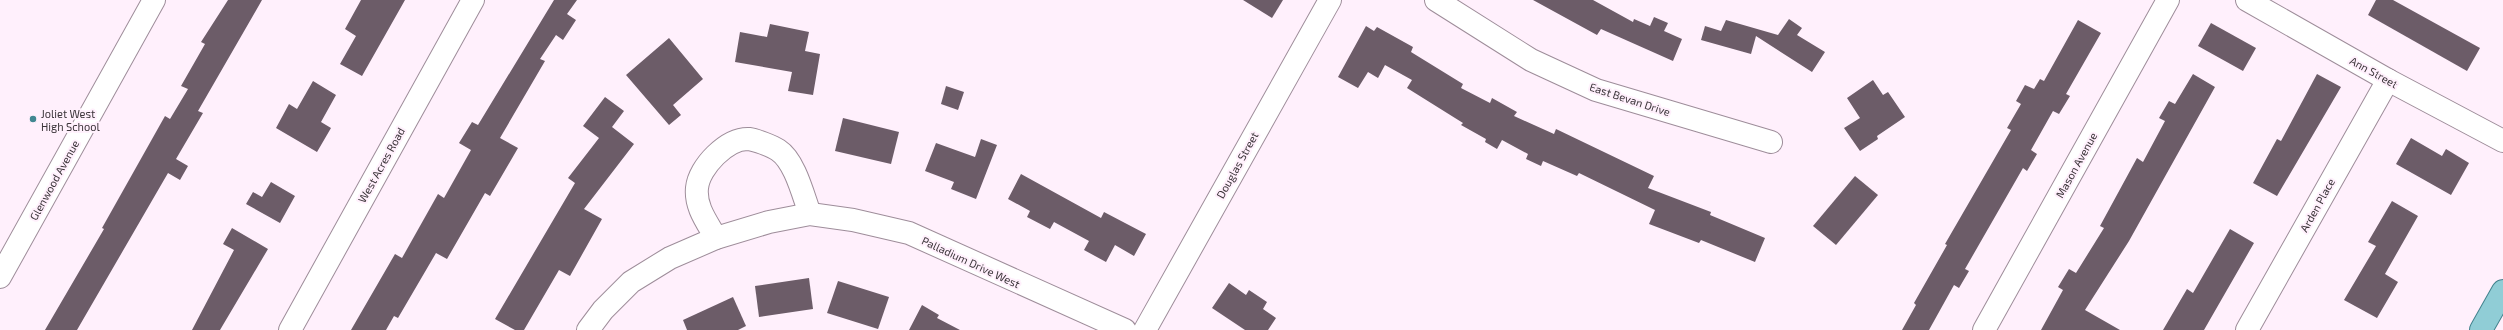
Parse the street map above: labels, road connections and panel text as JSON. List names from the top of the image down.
{
  "streets": {
    "street": [
      "Ann Street",
      "East Bevan Drive",
      "West Acres Road",
      "Douglas Street",
      "Mason Avenue",
      "Glenwood Avenue",
      "Arden Place",
      "Palladium Drive West"
    ]
  },
  "crossings": [
    ["Ann Street", "Arden Place"]
  ],
  "places": ["Joliet West High School"]
}
